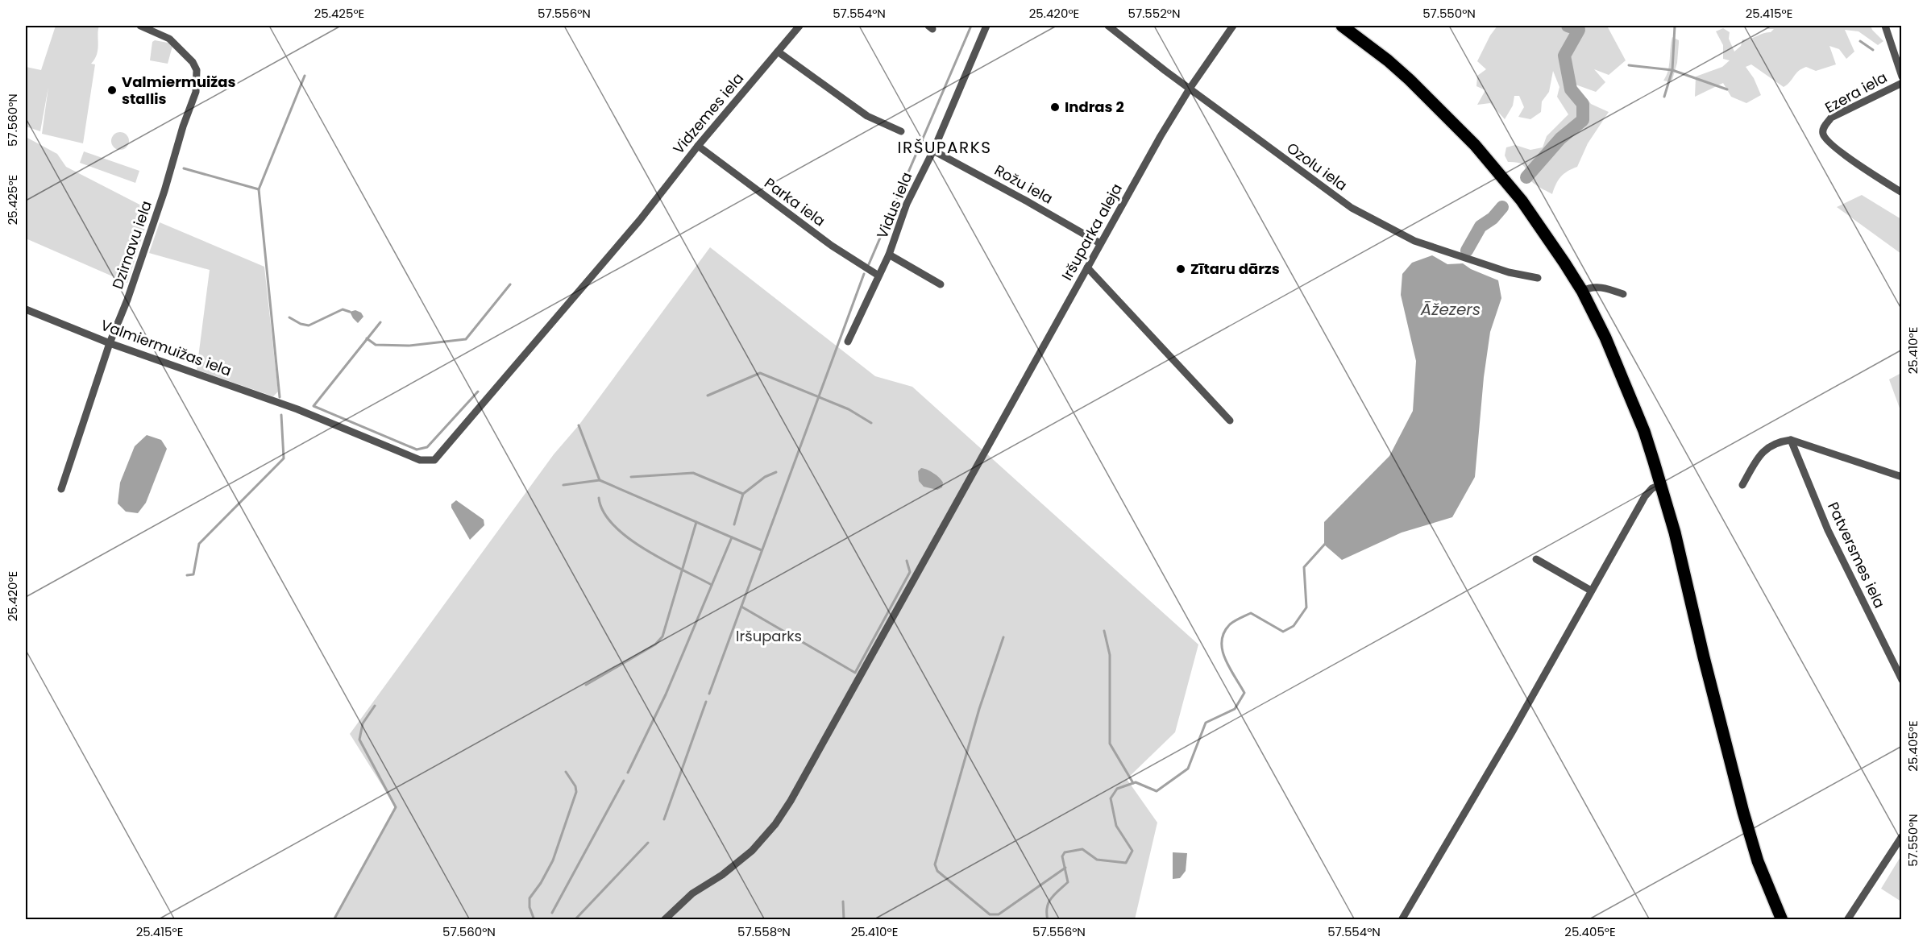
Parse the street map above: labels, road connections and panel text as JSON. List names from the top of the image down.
{
  "streets": {
    "street": [
      "Ezera iela",
      "Vidzemes iela",
      "Ozolu iela",
      "Rožu iela",
      "Parka iela",
      "Vidus iela",
      "Iršuparka aleja",
      "Dzirnavu iela",
      "Valmiermuižas iela",
      "Patversmes iela"
    ]
  },
  "crossings": [
    ["Vidzemes iela", "Parka iela"],
    ["Vidzemes iela", "Valmiermuižas iela"],
    ["Ozolu iela", "Iršuparka aleja"],
    ["Rožu iela", "Vidus iela"],
    ["Rožu iela", "Iršuparka aleja"],
    ["Parka iela", "Vidus iela"],
    ["Dzirnavu iela", "Valmiermuižas iela"]
  ],
  "districts": ["IRŠUPARKS"],
  "water": ["Āžezers"],
  "parks": ["Iršuparks"],
  "places": ["Valmiermuižas stallis", "Indras 2", "Zītaru dārzs"],
  "coordinates": [
    "25.425°E",
    "57.556°N",
    "57.554°N",
    "25.420°E",
    "57.552°N",
    "57.550°N",
    "25.415°E",
    "57.560°N",
    "25.410°E",
    "25.405°E",
    "57.558°N"
  ]
}
